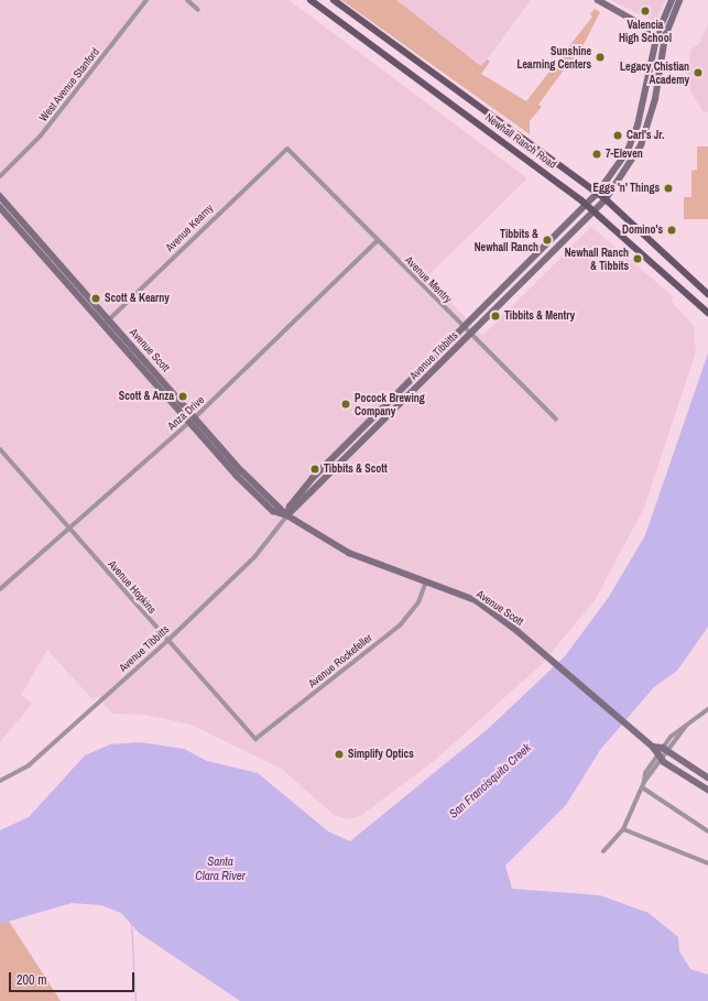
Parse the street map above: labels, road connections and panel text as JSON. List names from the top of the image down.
{
  "streets": {
    "main road": ["Newhall Ranch Road", "Avenue Scott", "Avenue Tibbitts"],
    "street": [
      "West Avenue Stanford",
      "Avenue Kearny",
      "Avenue Mentry",
      "Anza Drive",
      "Avenue Hopkins",
      "Avenue Rockefeller"
    ]
  },
  "crossings": [
    ["Newhall Ranch Road", "Avenue Tibbitts"],
    ["Avenue Kearny", "Avenue Mentry"],
    ["Avenue Kearny", "Avenue Scott"],
    ["Avenue Mentry", "Avenue Tibbitts"],
    ["Avenue Mentry", "Anza Drive"],
    ["Avenue Scott", "Avenue Tibbitts"],
    ["Avenue Scott", "Anza Drive"],
    ["Avenue Scott", "Avenue Rockefeller"],
    ["Avenue Tibbitts", "Avenue Hopkins"],
    ["Anza Drive", "Avenue Hopkins"],
    ["Avenue Hopkins", "Avenue Rockefeller"]
  ],
  "water": ["San Francisquito Creek", "Santa Clara River"],
  "places": [
    "Valencia High School",
    "Sunshine Learning Centers",
    "Legacy Chistian Academy",
    "Carl's Jr.",
    "7-Eleven",
    "Eggs 'n' Things",
    "Domino's",
    "Tibbits & Newhall Ranch",
    "Newhall Ranch & Tibbits",
    "Scott & Kearny",
    "Tibbits & Mentry",
    "Scott & Anza",
    "Pocock Brewing Company",
    "Tibbits & Scott",
    "Simplify Optics"
  ],
  "scale_bar": "200 m"
}
